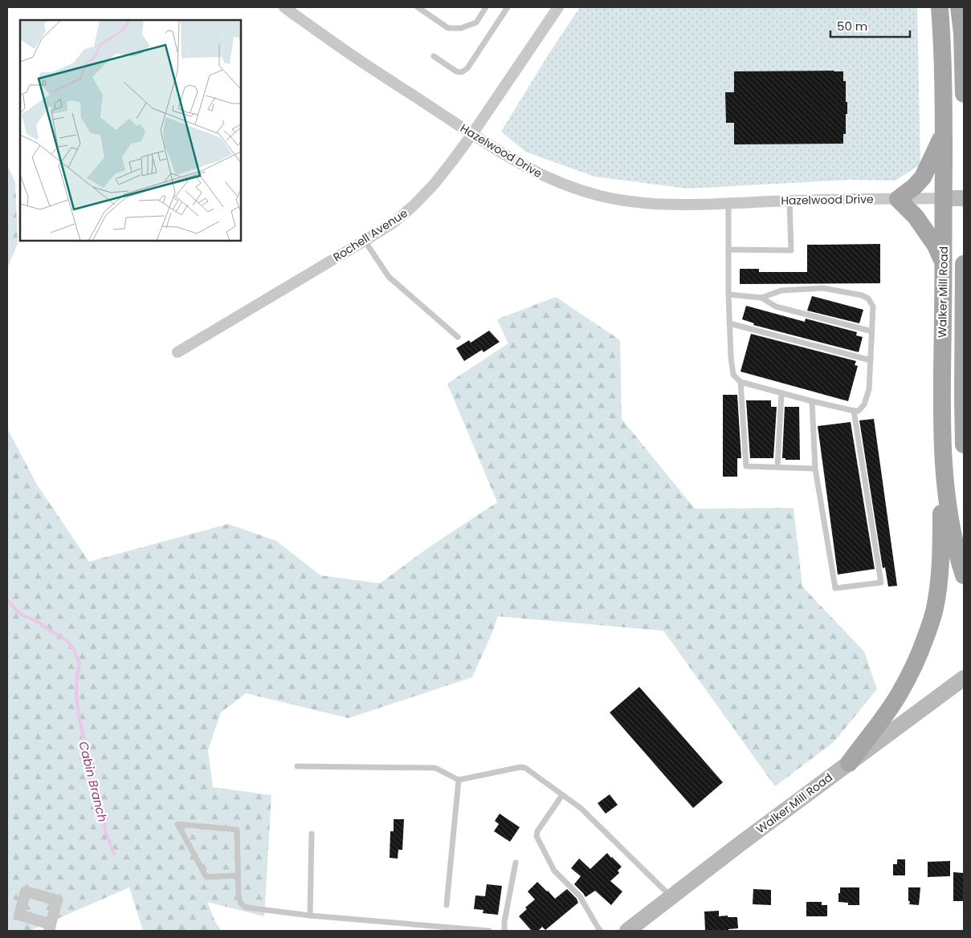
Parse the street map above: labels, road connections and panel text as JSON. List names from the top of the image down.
{
  "streets": {
    "main road": ["Walker Mill Road"],
    "street": ["Hazelwood Drive", "Rochell Avenue"]
  },
  "crossings": [
    ["Hazelwood Drive", "Rochell Avenue"],
    ["Hazelwood Drive", "Walker Mill Road"]
  ],
  "water": ["Cabin Branch"],
  "scale_bar": "50 m"
}
